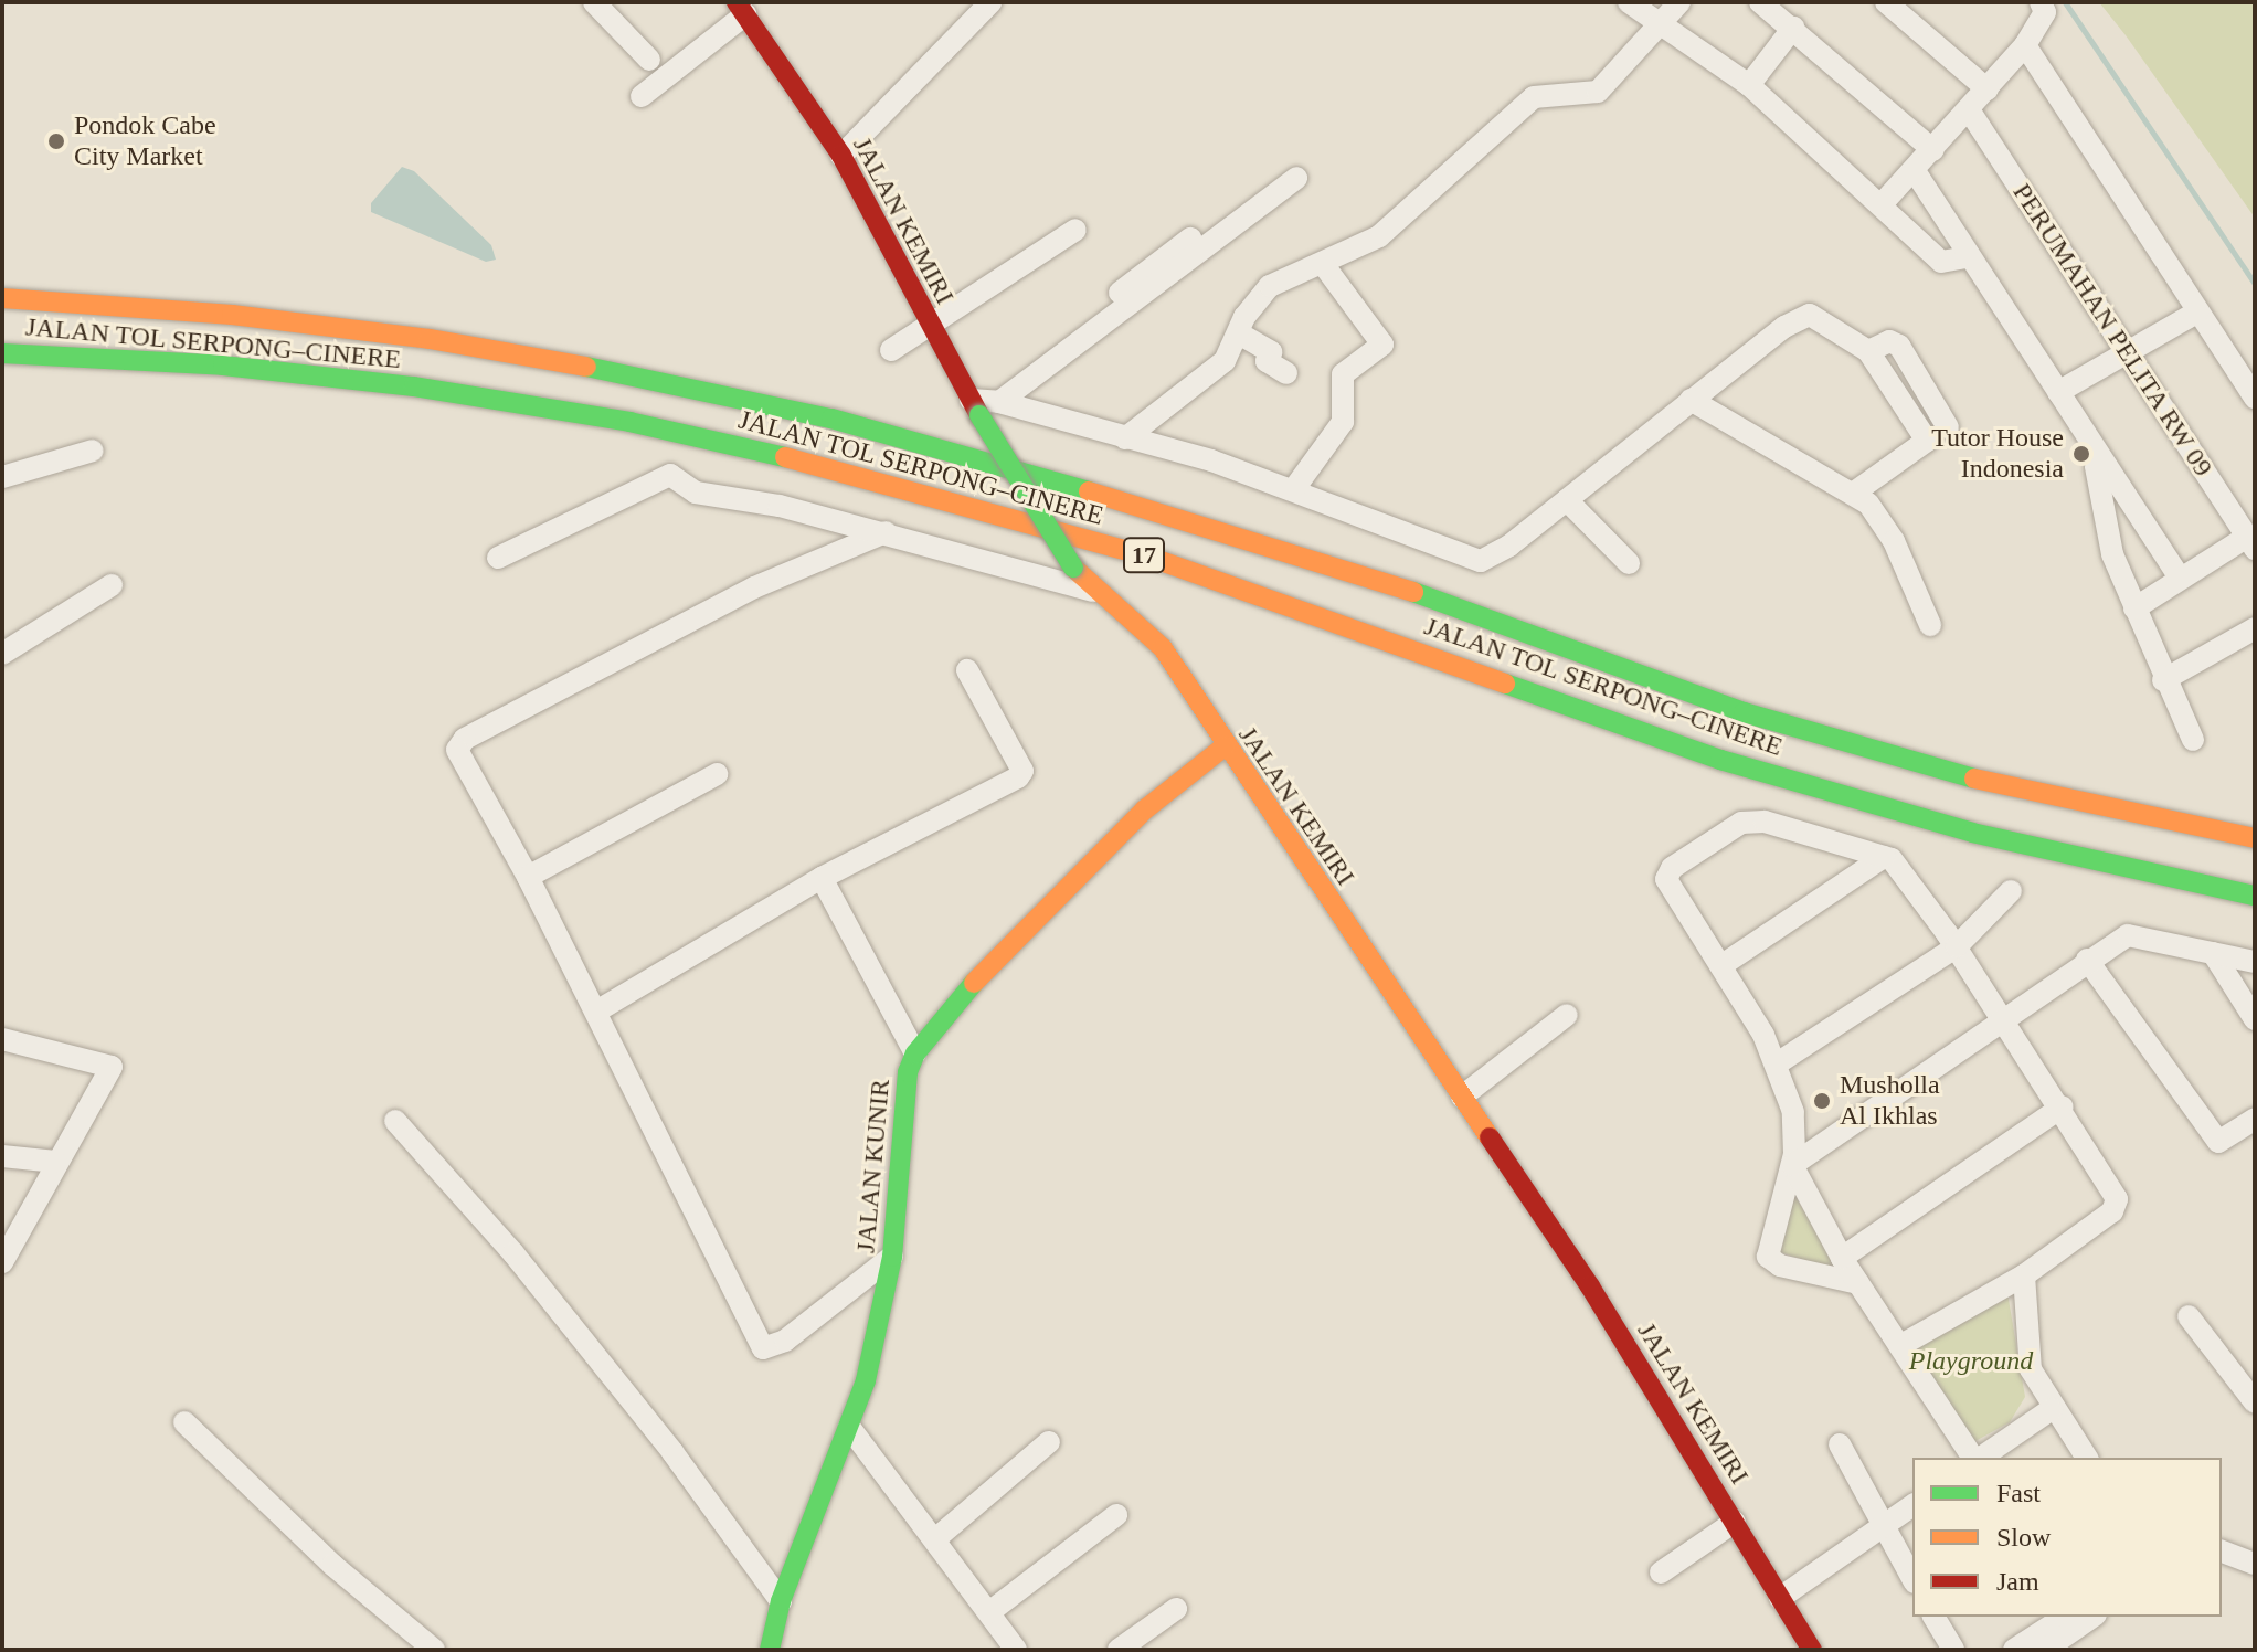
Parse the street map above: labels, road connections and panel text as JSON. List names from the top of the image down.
{
  "streets": {
    "main road": [
      "JALAN KEMIRI",
      "JALAN TOL SERPONG–CINERE",
      "17",
      "JALAN KUNIR"
    ],
    "street": ["PERUMAHAN PELITA RW 09"]
  },
  "crossings": [
    ["JALAN KEMIRI", "JALAN KUNIR"]
  ],
  "parks": ["Playground"],
  "places": ["Pondok Cabe City Market", "Tutor House Indonesia", "Musholla Al Ikhlas"],
  "legend": ["Fast", "Slow", "Jam"]
}
